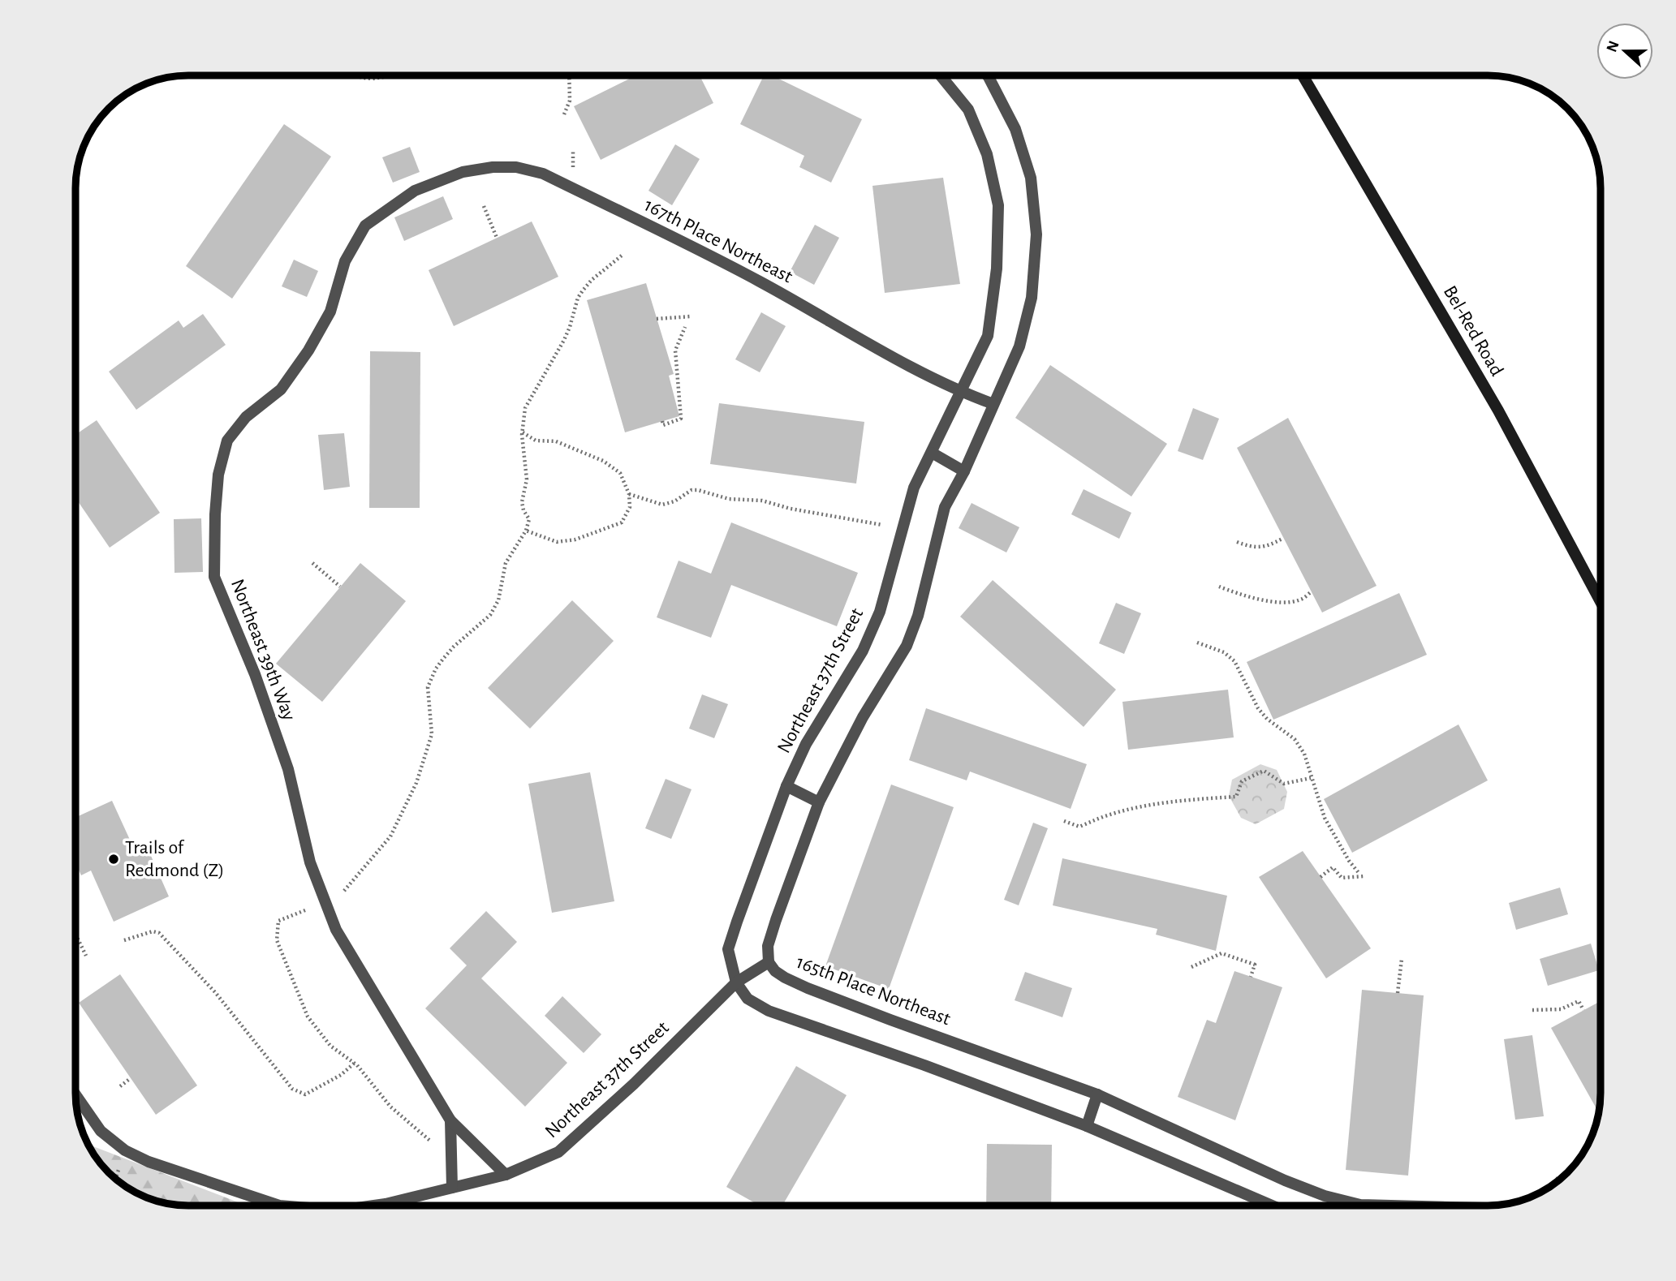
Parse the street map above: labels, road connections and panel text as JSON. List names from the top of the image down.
{
  "streets": {
    "main road": ["Bel-Red Road"],
    "street": [
      "167th Place Northeast",
      "Northeast 39th Way",
      "Northeast 37th Street",
      "165th Place Northeast"
    ]
  },
  "crossings": [
    ["167th Place Northeast", "Northeast 39th Way"],
    ["167th Place Northeast", "Northeast 37th Street"],
    ["Northeast 39th Way", "Northeast 37th Street"],
    ["Northeast 37th Street", "165th Place Northeast"]
  ],
  "places": ["Trails of Redmond (Z)"],
  "north": "left"
}
